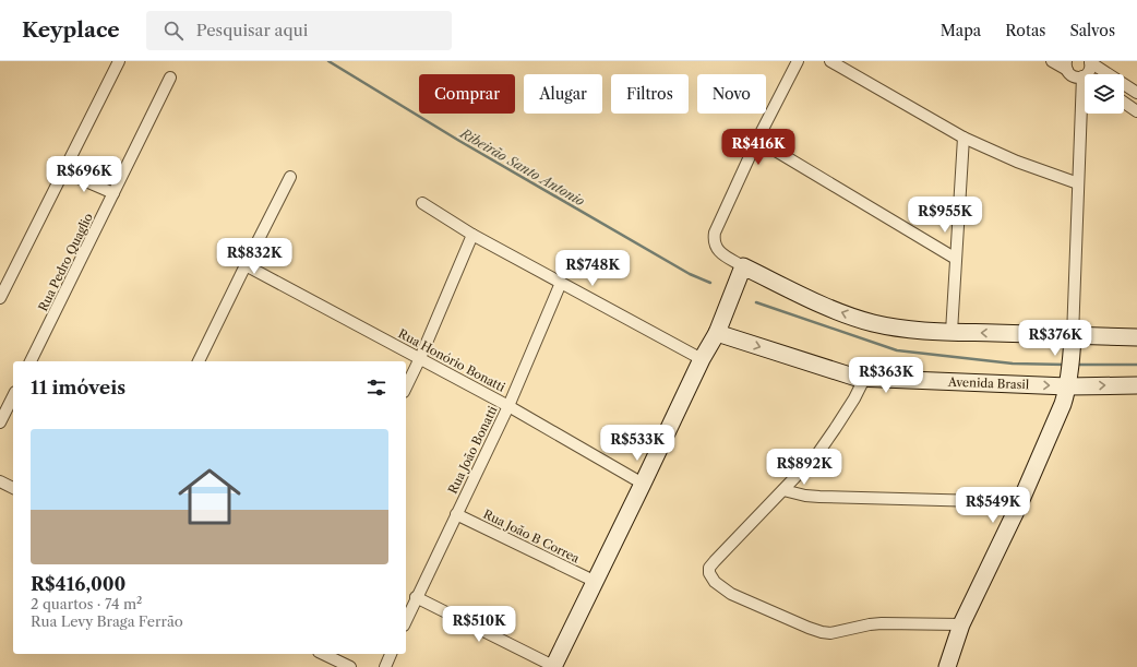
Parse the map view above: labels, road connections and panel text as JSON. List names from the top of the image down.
{
  "streets": {
    "main road": ["Avenida Brasil"],
    "street": [
      "Rua Pedro Quaglio",
      "Rua Honório Bonatti",
      "Rua João Bonatti",
      "Rua João B Correa"
    ]
  },
  "crossings": [
    ["Rua Honório Bonatti", "Rua João Bonatti"],
    ["Rua João Bonatti", "Rua João B Correa"]
  ],
  "water": ["Ribeirão Santo Antonio"],
  "page": {
    "header": "Keyplace",
    "search": "Pesquisar aqui",
    "nav": ["Mapa", "Rotas", "Salvos"],
    "chip": [
      "Comprar",
      "Alugar",
      "Filtros",
      "Novo"
    ],
    "price": [
      "R$416K",
      "R$696K",
      "R$955K",
      "R$832K",
      "R$748K",
      "R$376K",
      "R$363K",
      "R$533K",
      "R$892K",
      "R$549K",
      "R$510K"
    ],
    "heading": "11 imóveis",
    "list": [
      {
        "name": "R$416,000",
        "note": "2 quartos · 74 m² · Rua Levy Braga Ferrão"
      }
    ]
  }
}
